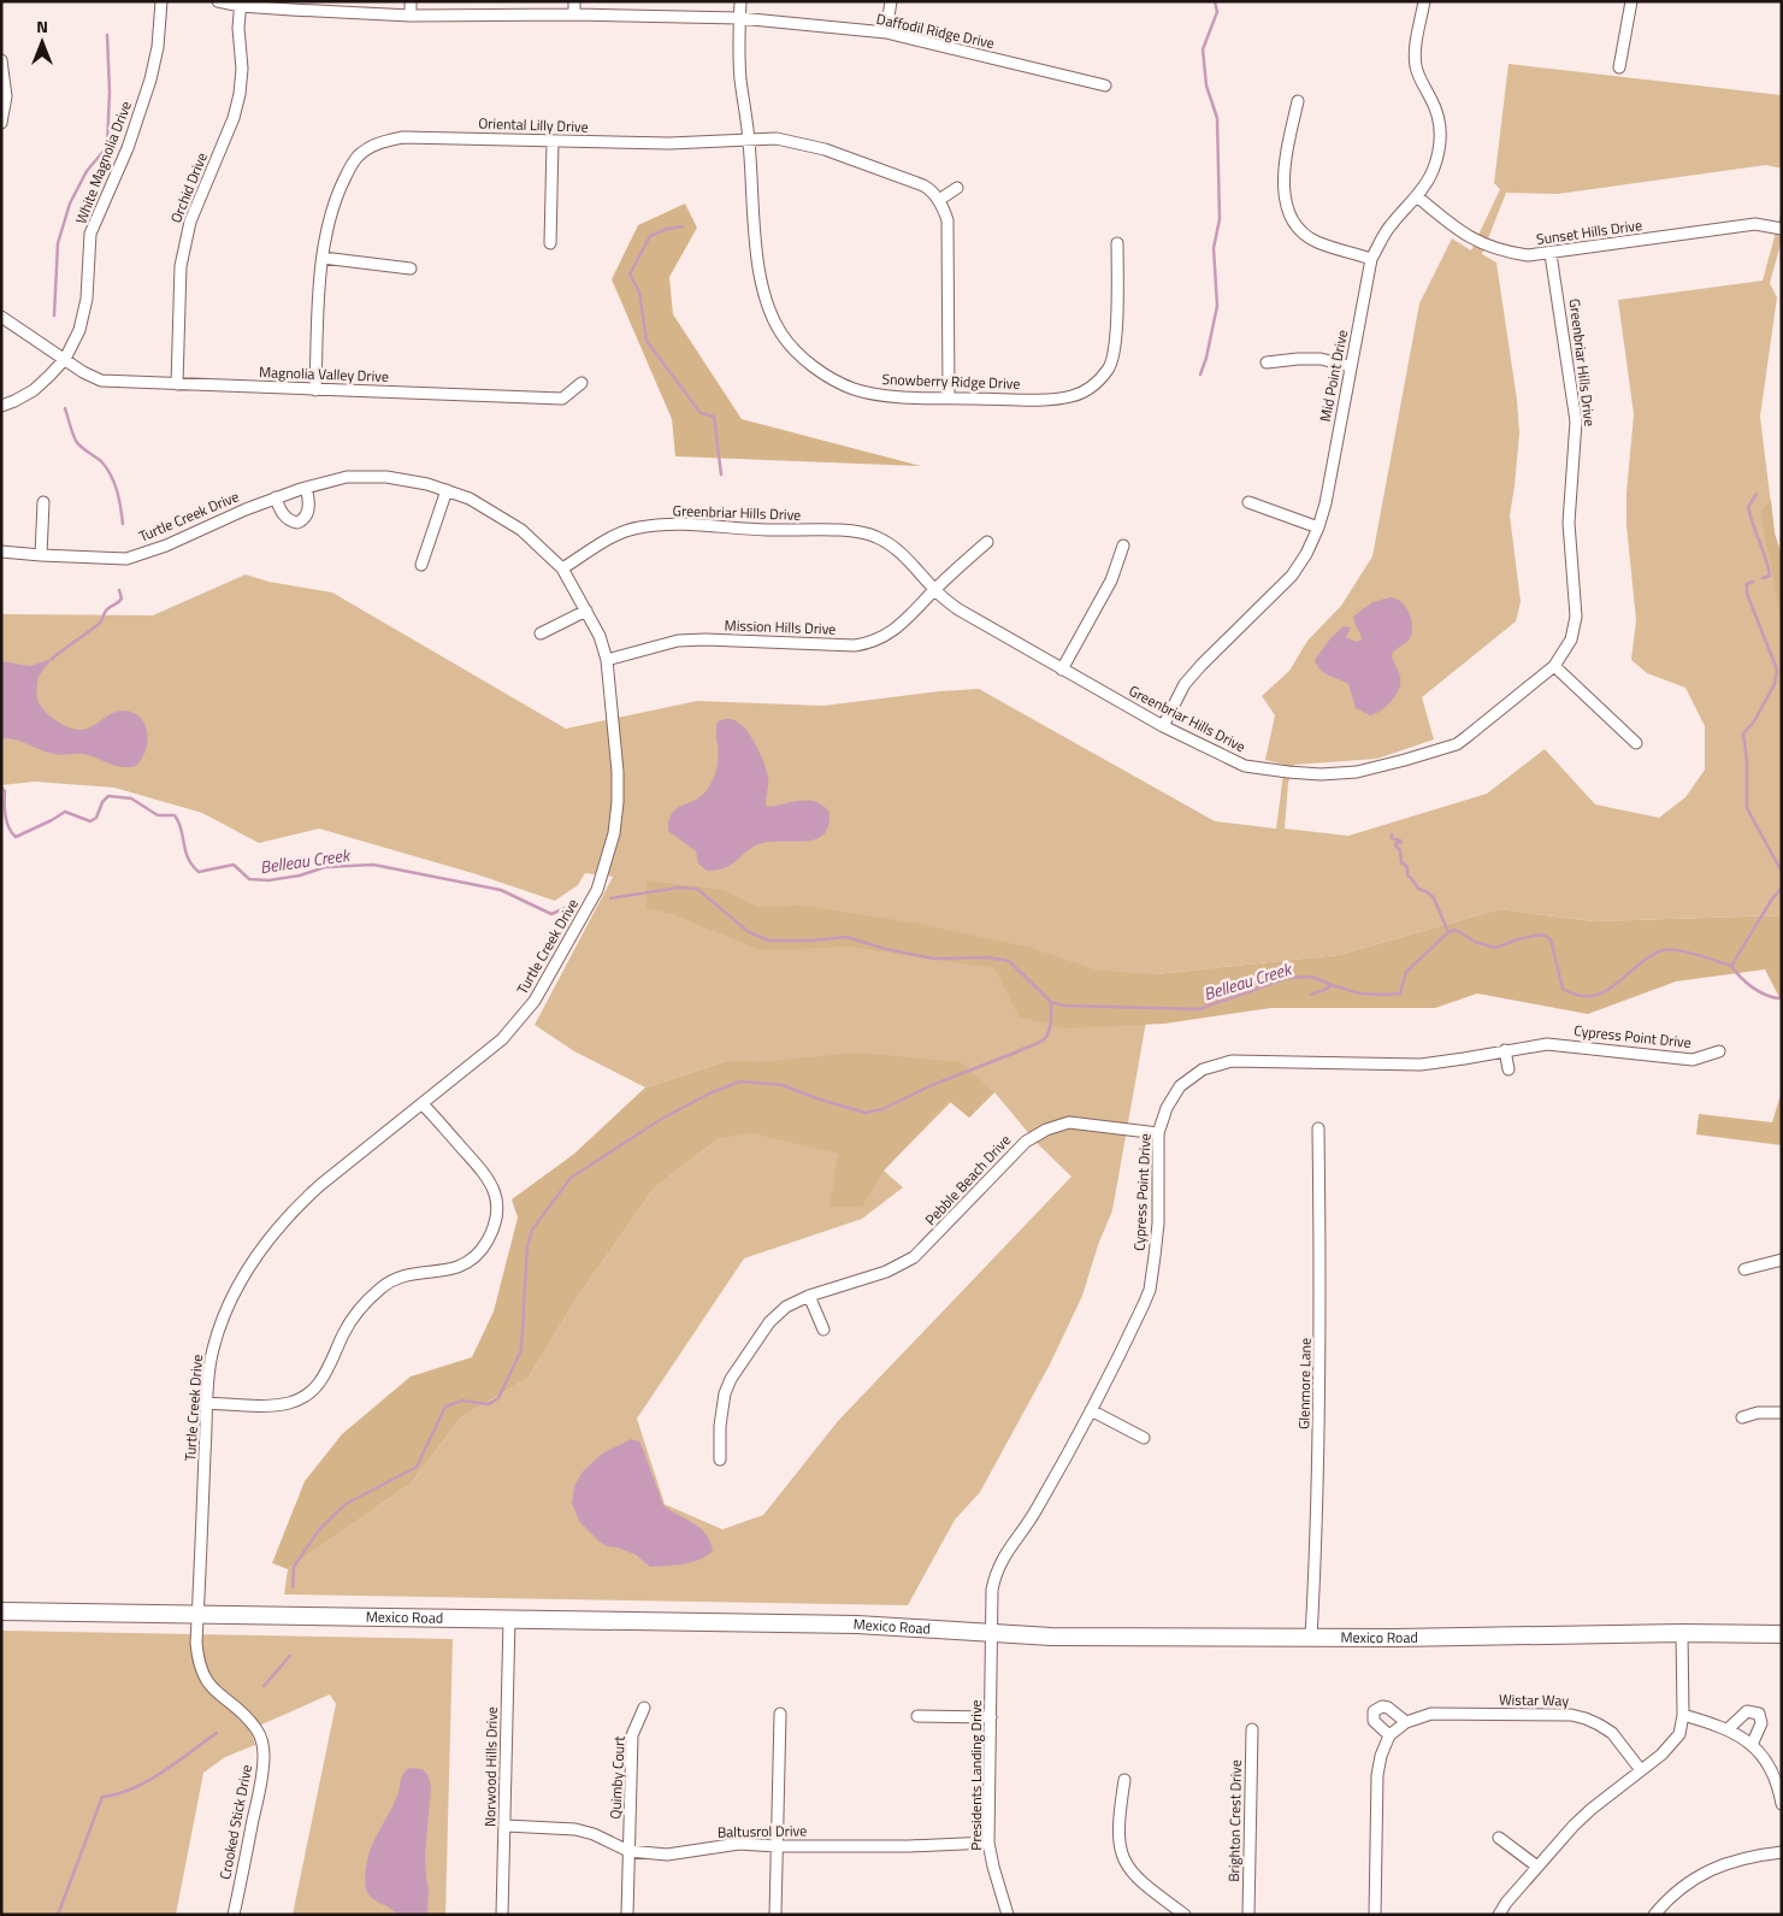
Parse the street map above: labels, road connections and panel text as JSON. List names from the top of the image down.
{
  "streets": {
    "main road": ["Mexico Road"],
    "street": [
      "Daffodil Ridge Drive",
      "Oriental Lilly Drive",
      "White Magnolia Drive",
      "Orchid Drive",
      "Sunset Hills Drive",
      "Greenbriar Hills Drive",
      "Magnolia Valley Drive",
      "Mid Point Drive",
      "Snowberry Ridge Drive",
      "Turtle Creek Drive",
      "Mission Hills Drive",
      "Cypress Point Drive",
      "Pebble Beach Drive",
      "Glenmore Lane",
      "Wistar Way",
      "Norwood Hills Drive",
      "Presidents Landing Drive",
      "Quimby Court",
      "Brighton Crest Drive",
      "Crooked Stick Drive",
      "Baltusrol Drive"
    ]
  },
  "crossings": [
    ["Daffodil Ridge Drive", "Orchid Drive"],
    ["Daffodil Ridge Drive", "Snowberry Ridge Drive"],
    ["Oriental Lilly Drive", "Magnolia Valley Drive"],
    ["Oriental Lilly Drive", "Snowberry Ridge Drive"],
    ["White Magnolia Drive", "Magnolia Valley Drive"],
    ["Orchid Drive", "Magnolia Valley Drive"],
    ["Sunset Hills Drive", "Greenbriar Hills Drive"],
    ["Sunset Hills Drive", "Mid Point Drive"],
    ["Greenbriar Hills Drive", "Mid Point Drive"],
    ["Greenbriar Hills Drive", "Turtle Creek Drive"],
    ["Greenbriar Hills Drive", "Mission Hills Drive"],
    ["Turtle Creek Drive", "Mission Hills Drive"],
    ["Turtle Creek Drive", "Mexico Road"],
    ["Turtle Creek Drive", "Crooked Stick Drive"],
    ["Cypress Point Drive", "Pebble Beach Drive"],
    ["Cypress Point Drive", "Mexico Road"],
    ["Cypress Point Drive", "Presidents Landing Drive"],
    ["Glenmore Lane", "Mexico Road"],
    ["Mexico Road", "Norwood Hills Drive"],
    ["Mexico Road", "Presidents Landing Drive"],
    ["Mexico Road", "Crooked Stick Drive"],
    ["Norwood Hills Drive", "Baltusrol Drive"],
    ["Presidents Landing Drive", "Baltusrol Drive"],
    ["Quimby Court", "Baltusrol Drive"]
  ],
  "water": ["Belleau Creek"],
  "north": "top"
}
